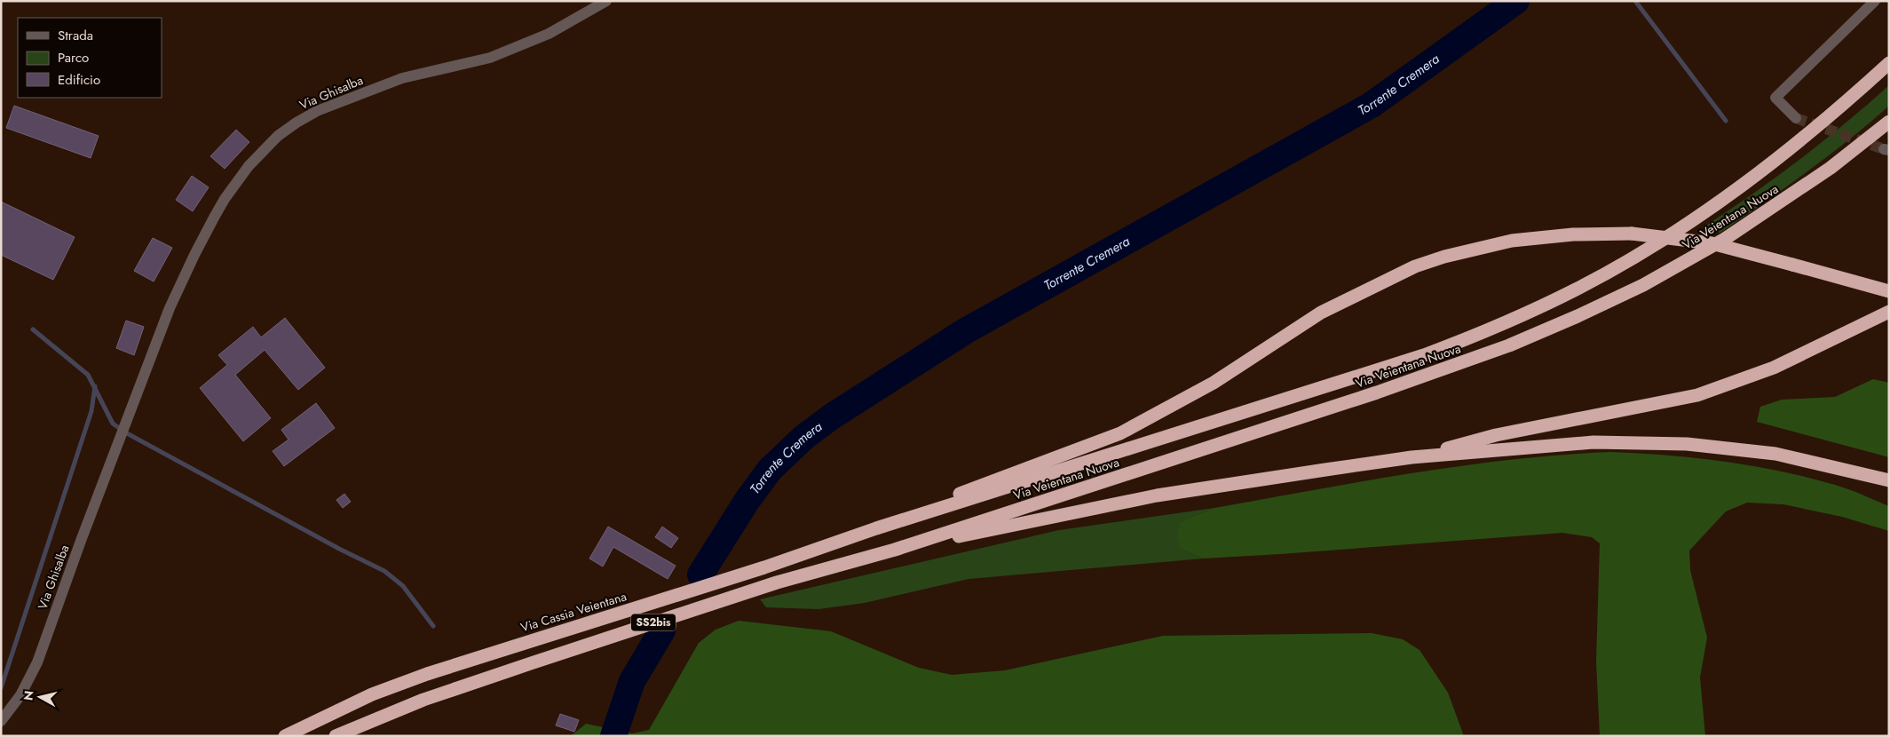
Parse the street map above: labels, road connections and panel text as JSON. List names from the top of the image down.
{
  "streets": {
    "highway": ["Via Veientana Nuova", "Via Cassia Veientana", "SS2bis"],
    "street": ["Via Ghisalba"]
  },
  "crossings": [
    ["Via Veientana Nuova", "SS2bis"]
  ],
  "water": ["Torrente Cremera"],
  "legend": ["Strada", "Parco", "Edificio"],
  "north": "left"
}
